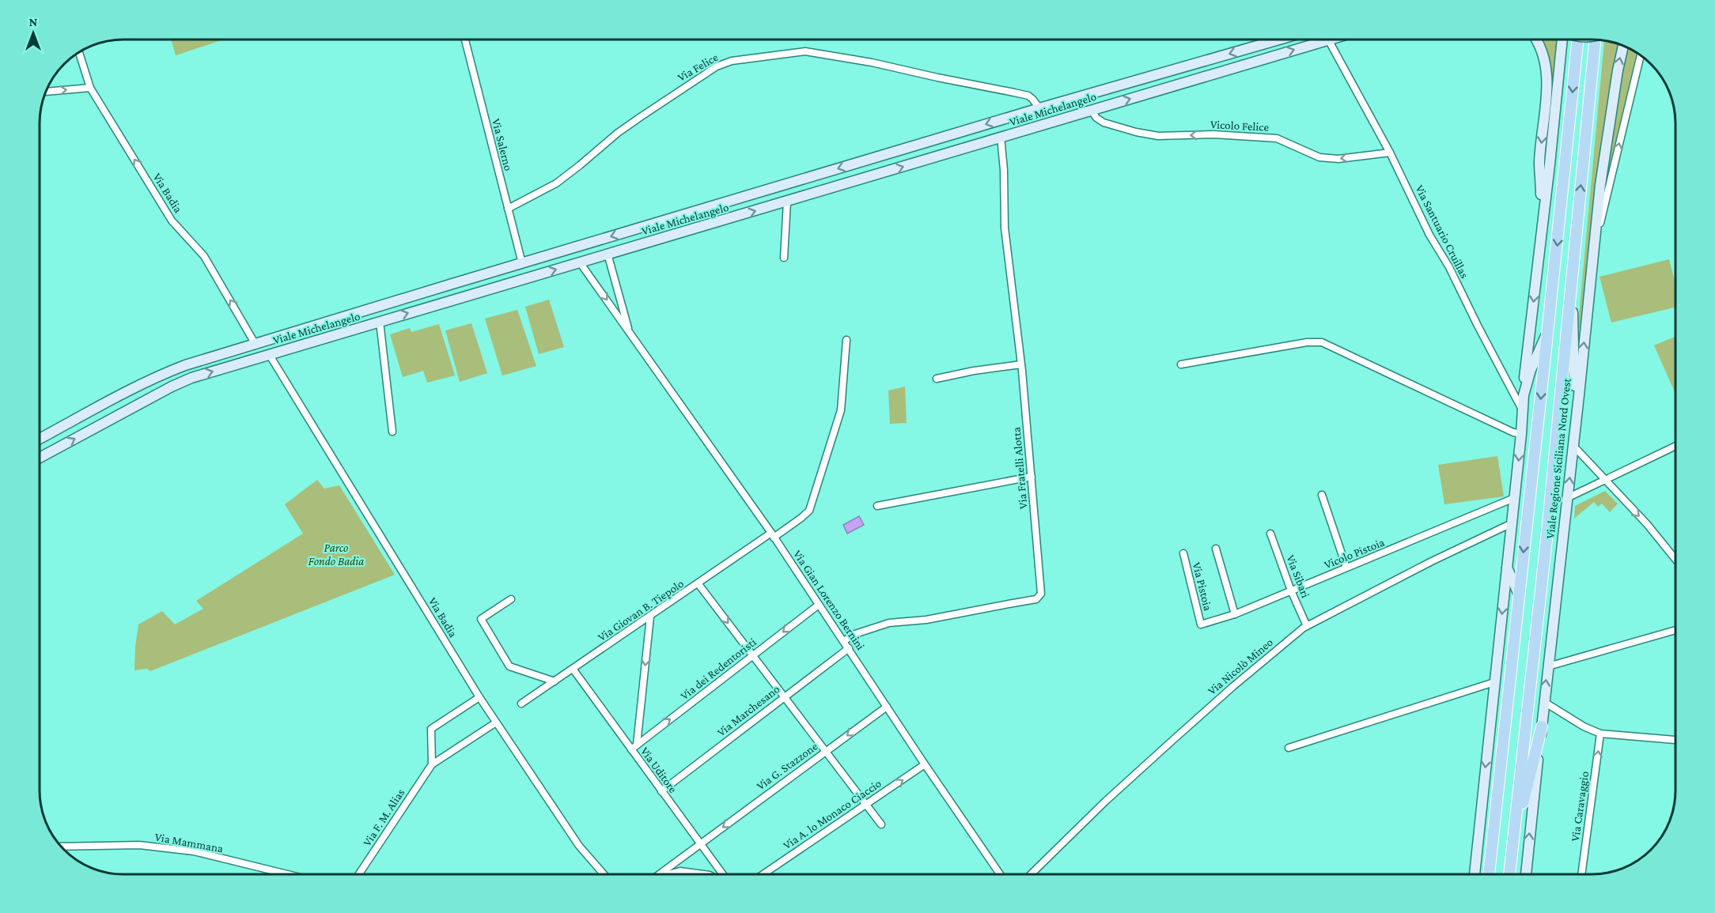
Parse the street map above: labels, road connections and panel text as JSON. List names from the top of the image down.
{
  "streets": {
    "main road": ["Viale Regione Siciliana Nord Ovest"],
    "street": [
      "Via Felice",
      "Viale Michelangelo",
      "Vicolo Felice",
      "Via Salerno",
      "Via Badia",
      "Via Santuario Cruillas",
      "Via Fratelli Alotta",
      "Vicolo Pistoia",
      "Via Sibari",
      "Via Pistoia",
      "Via Gian Lorenzo Bernini",
      "Via Giovan B. Tiepolo",
      "Via Nicolò Mineo",
      "Via dei Redentoristi",
      "Via Marchesano",
      "Via G. Stazzone",
      "Via Uditore",
      "Via Caravaggio",
      "Via A. lo Monaco Ciaccio",
      "Via F. M. Alias",
      "Via Mammana"
    ]
  },
  "crossings": [
    ["Via Felice", "Viale Michelangelo"],
    ["Via Felice", "Via Salerno"],
    ["Viale Michelangelo", "Vicolo Felice"],
    ["Viale Michelangelo", "Via Salerno"],
    ["Viale Michelangelo", "Via Badia"],
    ["Viale Michelangelo", "Via Santuario Cruillas"],
    ["Viale Michelangelo", "Via Fratelli Alotta"],
    ["Viale Michelangelo", "Via Gian Lorenzo Bernini"],
    ["Vicolo Felice", "Via Santuario Cruillas"],
    ["Via Badia", "Via F. M. Alias"],
    ["Via Fratelli Alotta", "Via Gian Lorenzo Bernini"],
    ["Vicolo Pistoia", "Via Sibari"],
    ["Vicolo Pistoia", "Via Pistoia"],
    ["Via Sibari", "Via Nicolò Mineo"],
    ["Via Gian Lorenzo Bernini", "Via Giovan B. Tiepolo"],
    ["Via Gian Lorenzo Bernini", "Via dei Redentoristi"],
    ["Via Gian Lorenzo Bernini", "Via Marchesano"],
    ["Via Gian Lorenzo Bernini", "Via G. Stazzone"],
    ["Via Gian Lorenzo Bernini", "Via A. lo Monaco Ciaccio"],
    ["Via Giovan B. Tiepolo", "Via Uditore"],
    ["Via dei Redentoristi", "Via Uditore"],
    ["Via Marchesano", "Via Uditore"],
    ["Via G. Stazzone", "Via Uditore"]
  ],
  "one_way": [
    "Vicolo Felice",
    "Via G. Stazzone",
    "Via Caravaggio",
    "Via A. lo Monaco Ciaccio"
  ],
  "parks": ["Parco Fondo Badia"],
  "north": "top"
}
